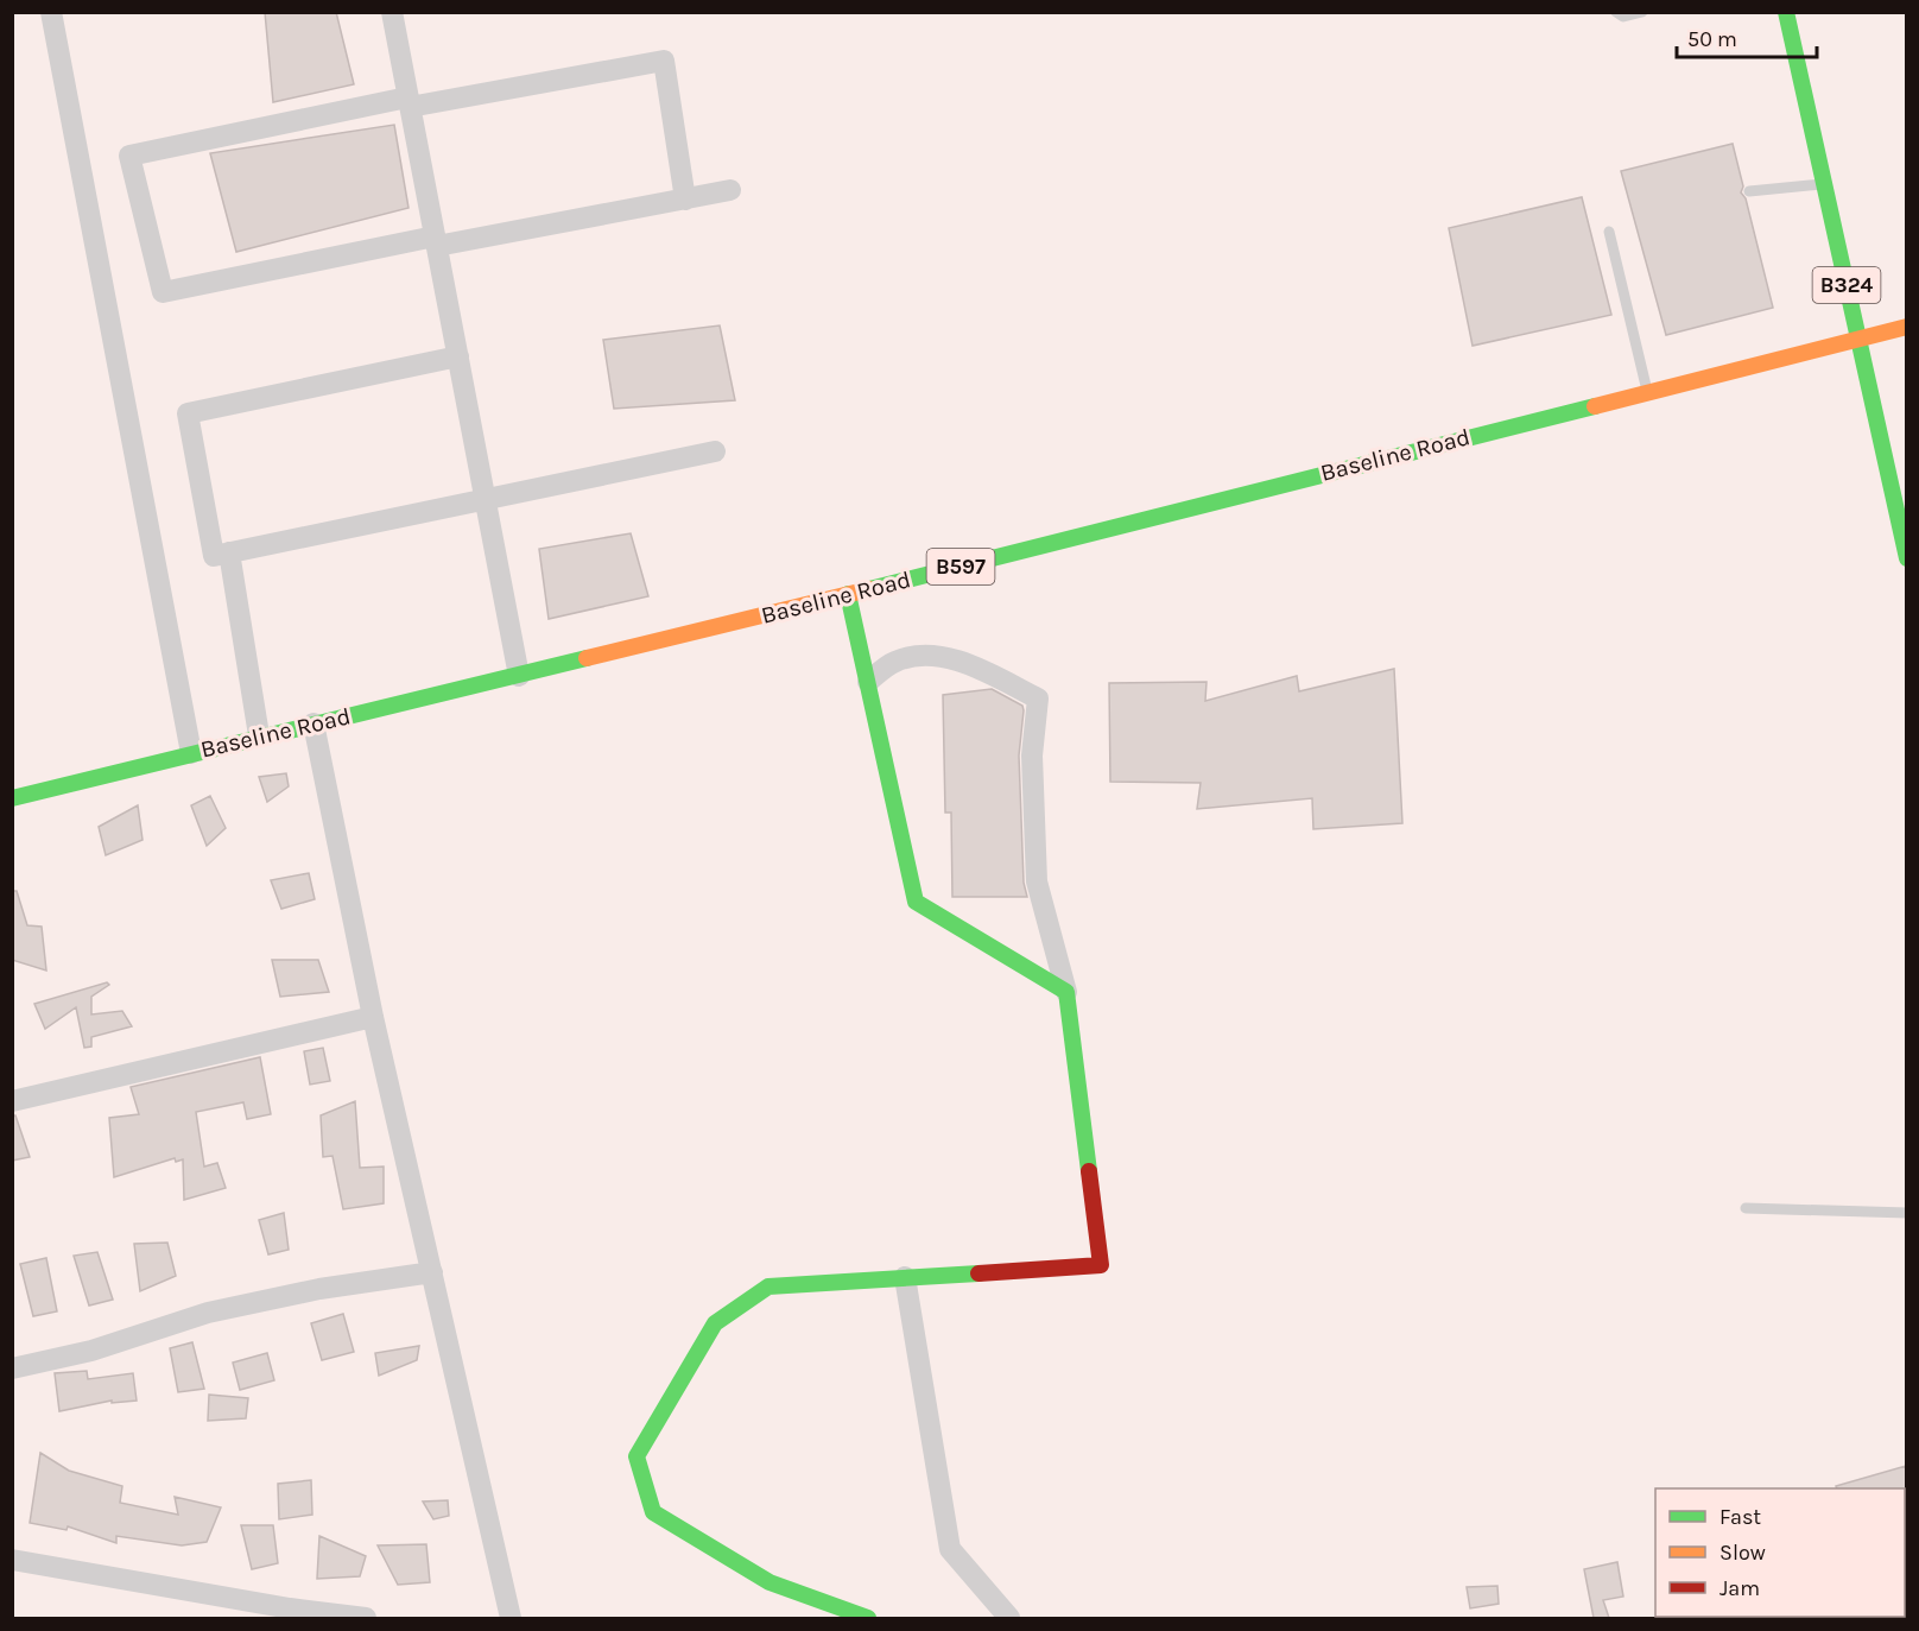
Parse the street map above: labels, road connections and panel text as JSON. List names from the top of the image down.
{
  "streets": {
    "main road": ["B324", "Baseline Road", "B597"]
  },
  "crossings": [
    ["B324", "Baseline Road"]
  ],
  "legend": ["Fast", "Slow", "Jam"],
  "scale_bar": "50 m"
}
